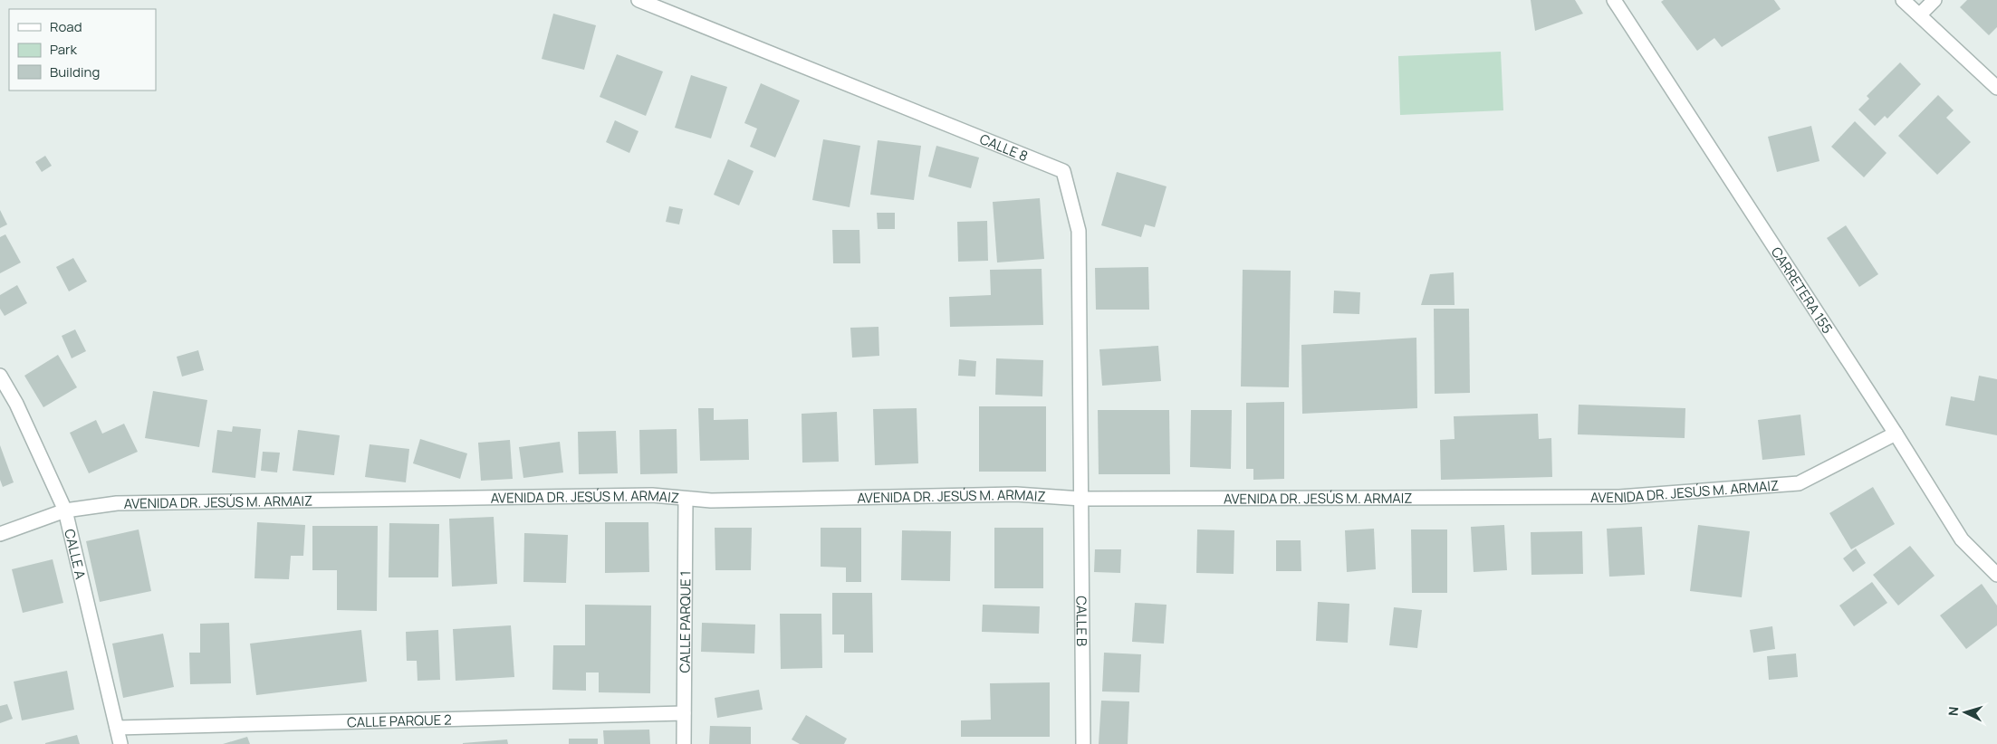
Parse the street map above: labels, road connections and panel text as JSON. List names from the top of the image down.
{
  "streets": {
    "street": [
      "CALLE 8",
      "CARRETERA 155",
      "AVENIDA DR. JESÚS M. ARMAIZ",
      "CALLE A",
      "CALLE PARQUE 1",
      "CALLE B",
      "CALLE PARQUE 2"
    ]
  },
  "crossings": [
    ["CALLE 8", "AVENIDA DR. JESÚS M. ARMAIZ"],
    ["CALLE 8", "CALLE B"],
    ["CARRETERA 155", "AVENIDA DR. JESÚS M. ARMAIZ"],
    ["AVENIDA DR. JESÚS M. ARMAIZ", "CALLE A"],
    ["AVENIDA DR. JESÚS M. ARMAIZ", "CALLE PARQUE 1"],
    ["AVENIDA DR. JESÚS M. ARMAIZ", "CALLE B"],
    ["CALLE A", "CALLE PARQUE 2"],
    ["CALLE PARQUE 1", "CALLE PARQUE 2"]
  ],
  "legend": ["Road", "Park", "Building"],
  "north": "left"
}
